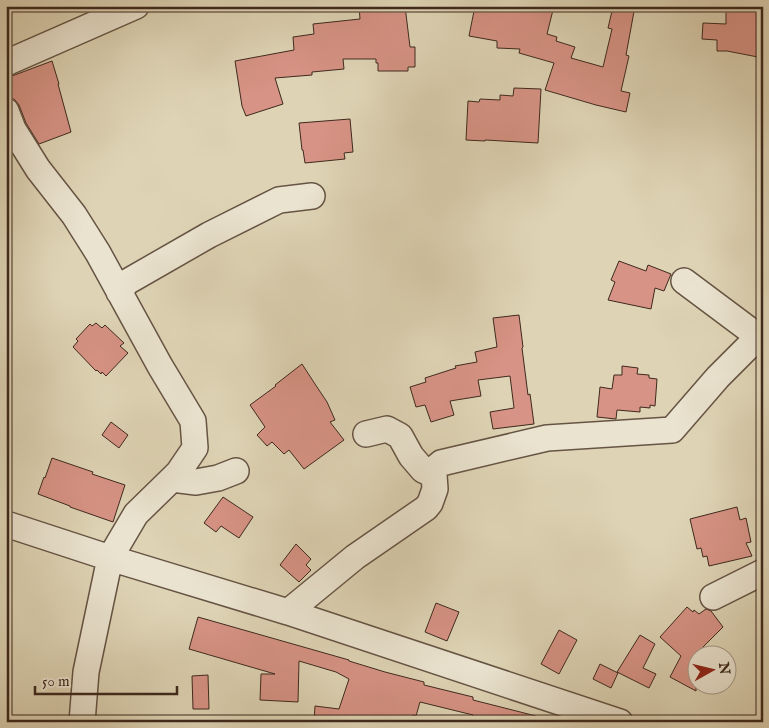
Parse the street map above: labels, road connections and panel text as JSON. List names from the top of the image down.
{
  "scale_bar": "50 m",
  "north": "right"
}
